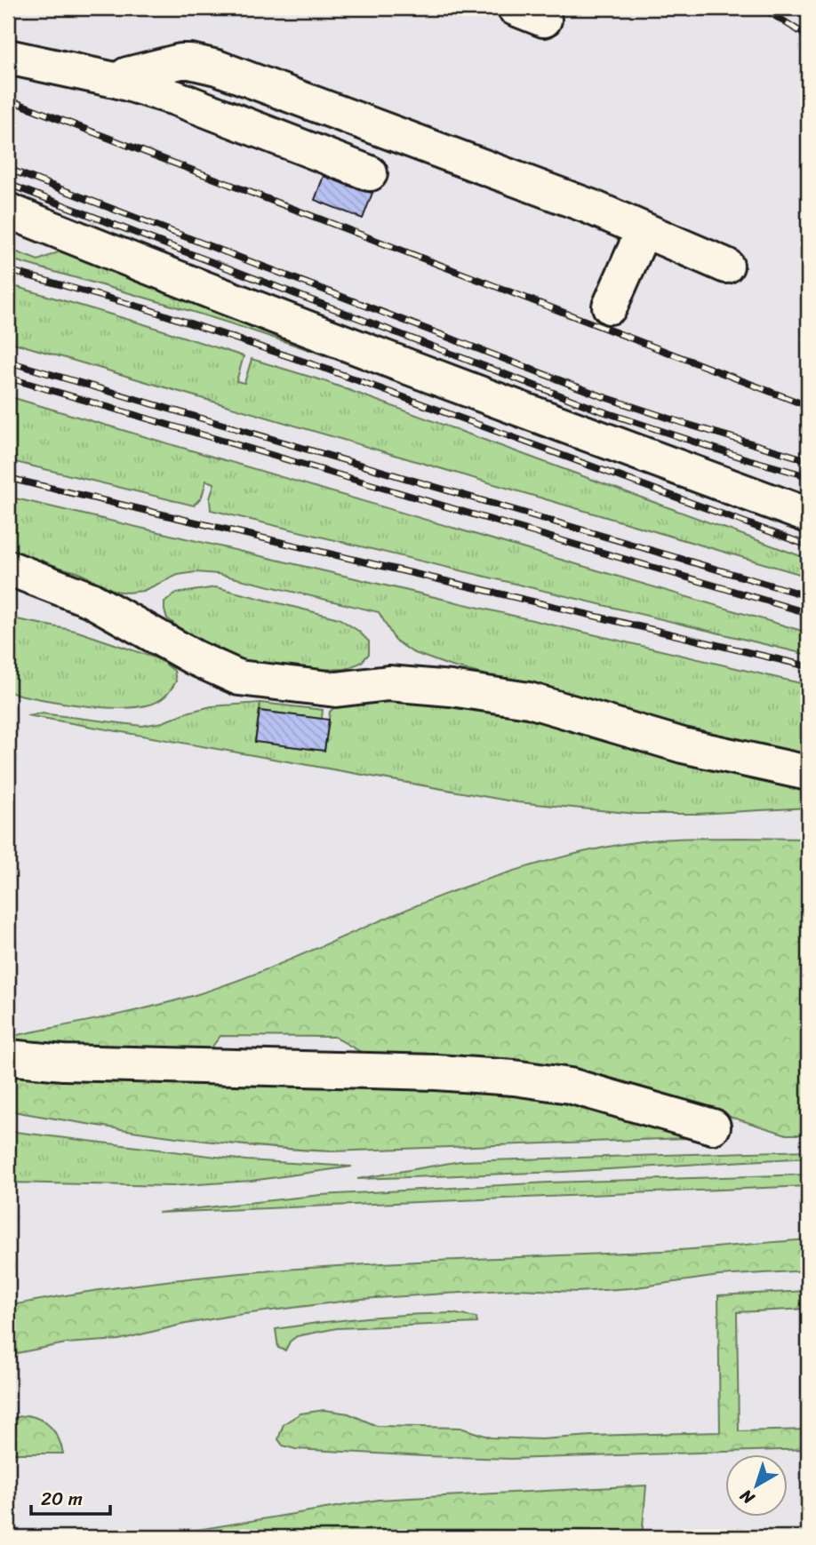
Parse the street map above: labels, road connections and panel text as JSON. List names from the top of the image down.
{
  "scale_bar": "20 m",
  "north": "bottom left"
}
